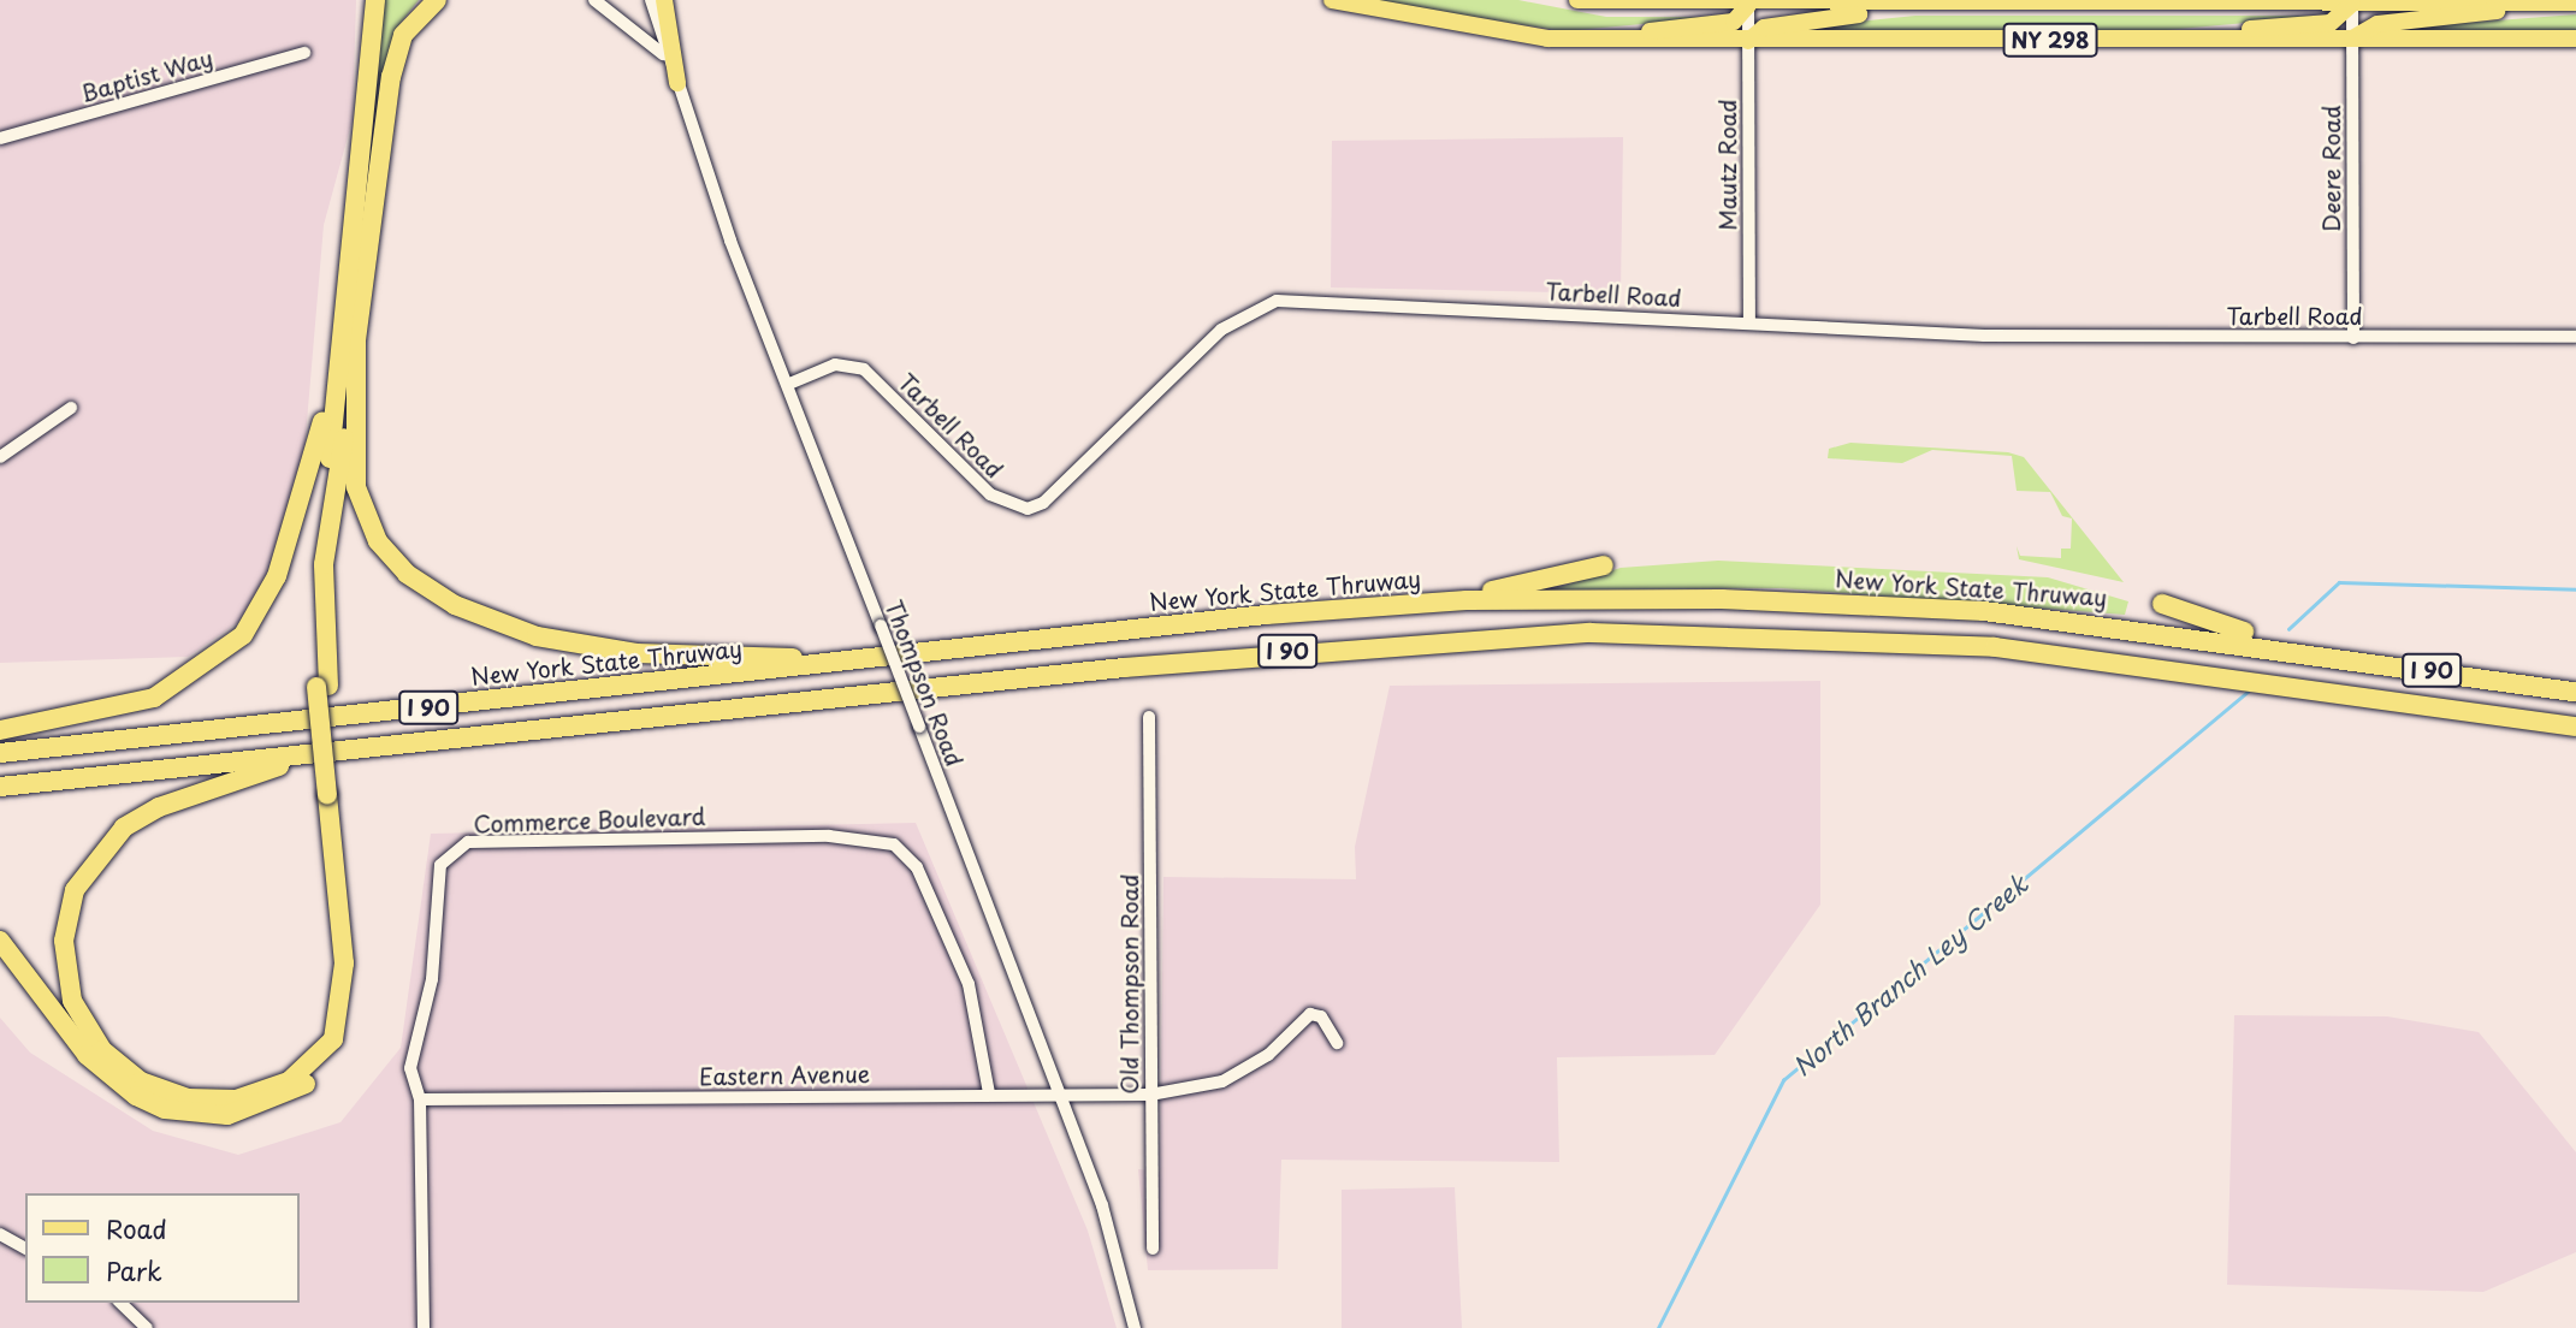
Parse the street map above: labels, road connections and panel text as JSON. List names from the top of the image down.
{
  "streets": {
    "highway": ["New York State Thruway", "I 90"],
    "main road": ["NY 298"],
    "street": [
      "Baptist Way",
      "Mautz Road",
      "Deere Road",
      "Tarbell Road",
      "Thompson Road",
      "Commerce Boulevard",
      "Old Thompson Road",
      "Eastern Avenue"
    ]
  },
  "crossings": [
    ["NY 298", "Mautz Road"],
    ["NY 298", "Deere Road"],
    ["Mautz Road", "Tarbell Road"],
    ["Deere Road", "Tarbell Road"],
    ["Tarbell Road", "Thompson Road"],
    ["Thompson Road", "Eastern Avenue"],
    ["Commerce Boulevard", "Eastern Avenue"],
    ["Old Thompson Road", "Eastern Avenue"]
  ],
  "water": ["North Branch Ley Creek"],
  "legend": ["Road", "Park"]
}
